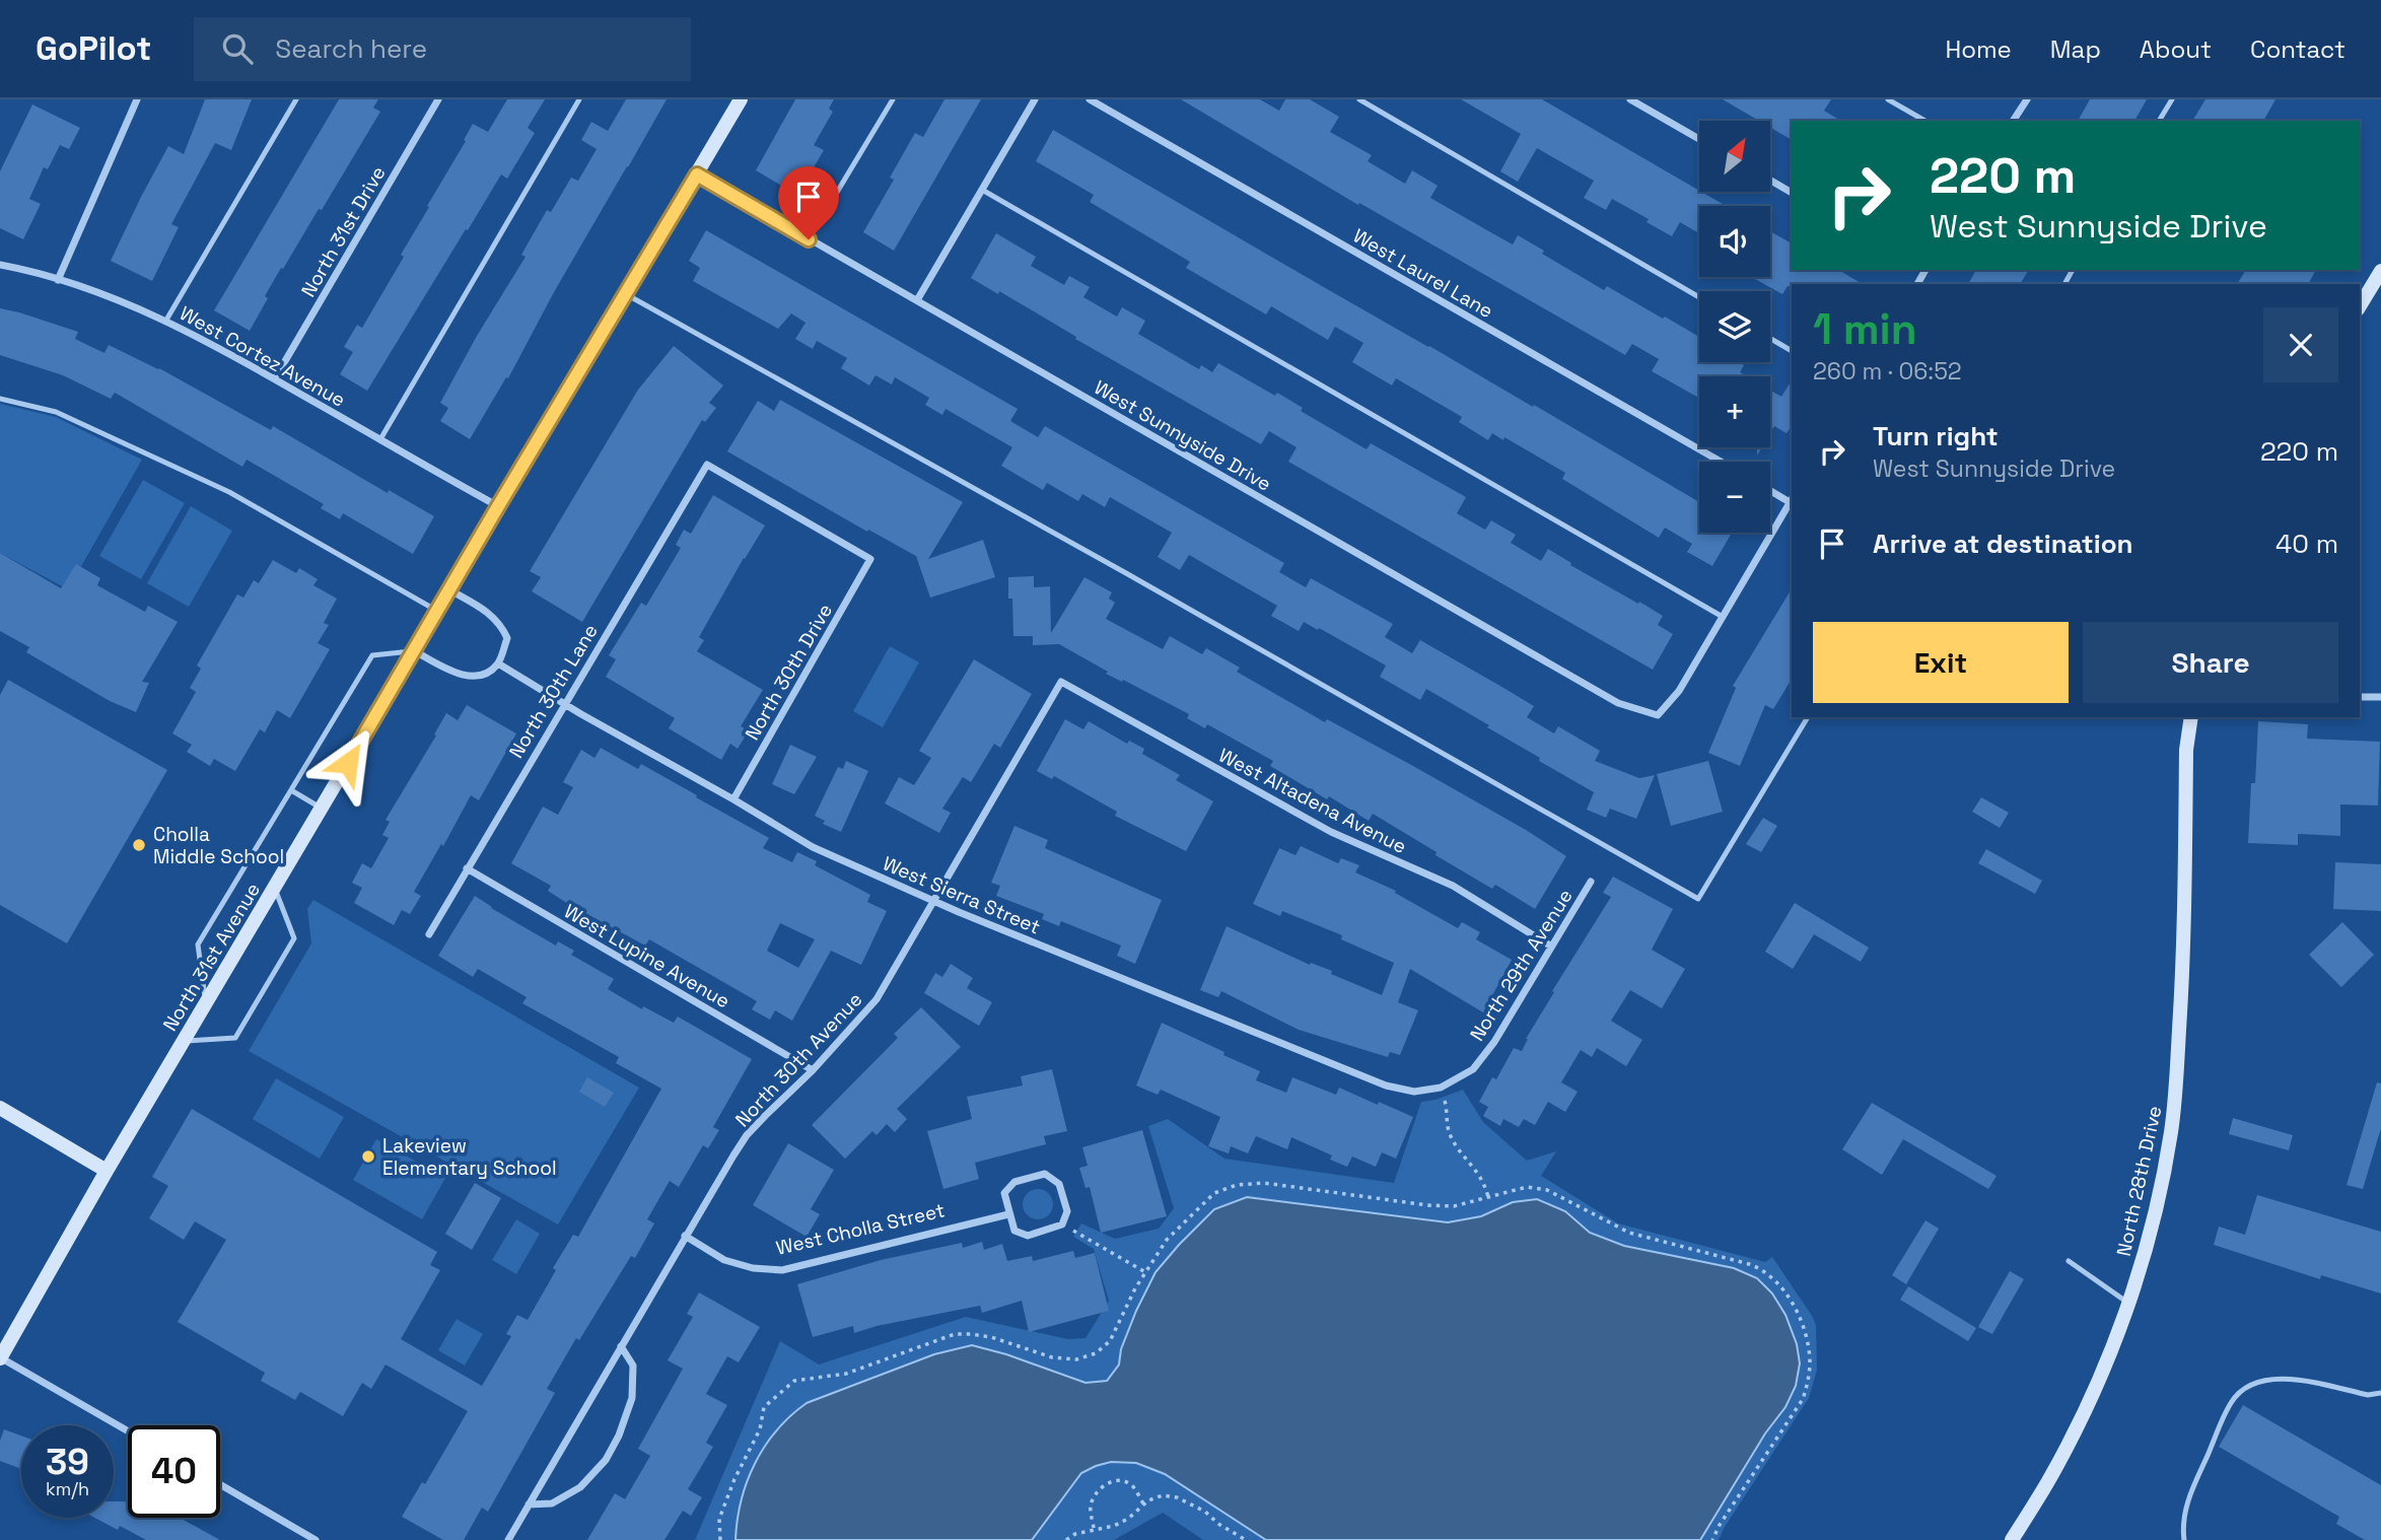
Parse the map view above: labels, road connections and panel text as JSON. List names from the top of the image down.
{
  "streets": {
    "street": [
      "North 31st Drive",
      "West Laurel Lane",
      "West Cortez Avenue",
      "West Sunnyside Drive",
      "North 30th Drive",
      "North 30th Lane",
      "West Altadena Avenue",
      "West Sierra Street",
      "West Lupine Avenue",
      "North 31st Avenue",
      "North 29th Avenue",
      "North 30th Avenue",
      "North 28th Drive",
      "West Cholla Street"
    ]
  },
  "crossings": [
    ["North 31st Drive", "West Cortez Avenue"],
    ["West Cortez Avenue", "North 31st Avenue"],
    ["West Sunnyside Drive", "North 31st Avenue"],
    ["North 30th Drive", "North 30th Lane"],
    ["North 30th Drive", "West Sierra Street"],
    ["North 30th Lane", "West Sierra Street"],
    ["North 30th Lane", "West Lupine Avenue"],
    ["West Altadena Avenue", "North 29th Avenue"],
    ["West Altadena Avenue", "North 30th Avenue"],
    ["West Sierra Street", "North 31st Avenue"],
    ["West Sierra Street", "North 29th Avenue"],
    ["West Sierra Street", "North 30th Avenue"],
    ["West Lupine Avenue", "North 30th Avenue"],
    ["North 30th Avenue", "West Cholla Street"]
  ],
  "places": ["Cholla Middle School", "Lakeview Elementary School"],
  "north": "top right",
  "page": {
    "header": "GoPilot",
    "search": "Search here",
    "nav": [
      "Home",
      "Map",
      "About",
      "Contact"
    ],
    "map_buttons": ["+", "−"],
    "turn": ["220 m", "West Sunnyside Drive"],
    "heading": ["1 min", "260 m · 06:52"],
    "list": [
      {
        "name": "Turn right",
        "note": "West Sunnyside Drive",
        "value": "220 m"
      },
      {
        "name": "Arrive at destination",
        "value": "40 m"
      }
    ],
    "buttons": ["Exit", "Share"],
    "speed": "39 km/h",
    "limit": "40"
  }
}
